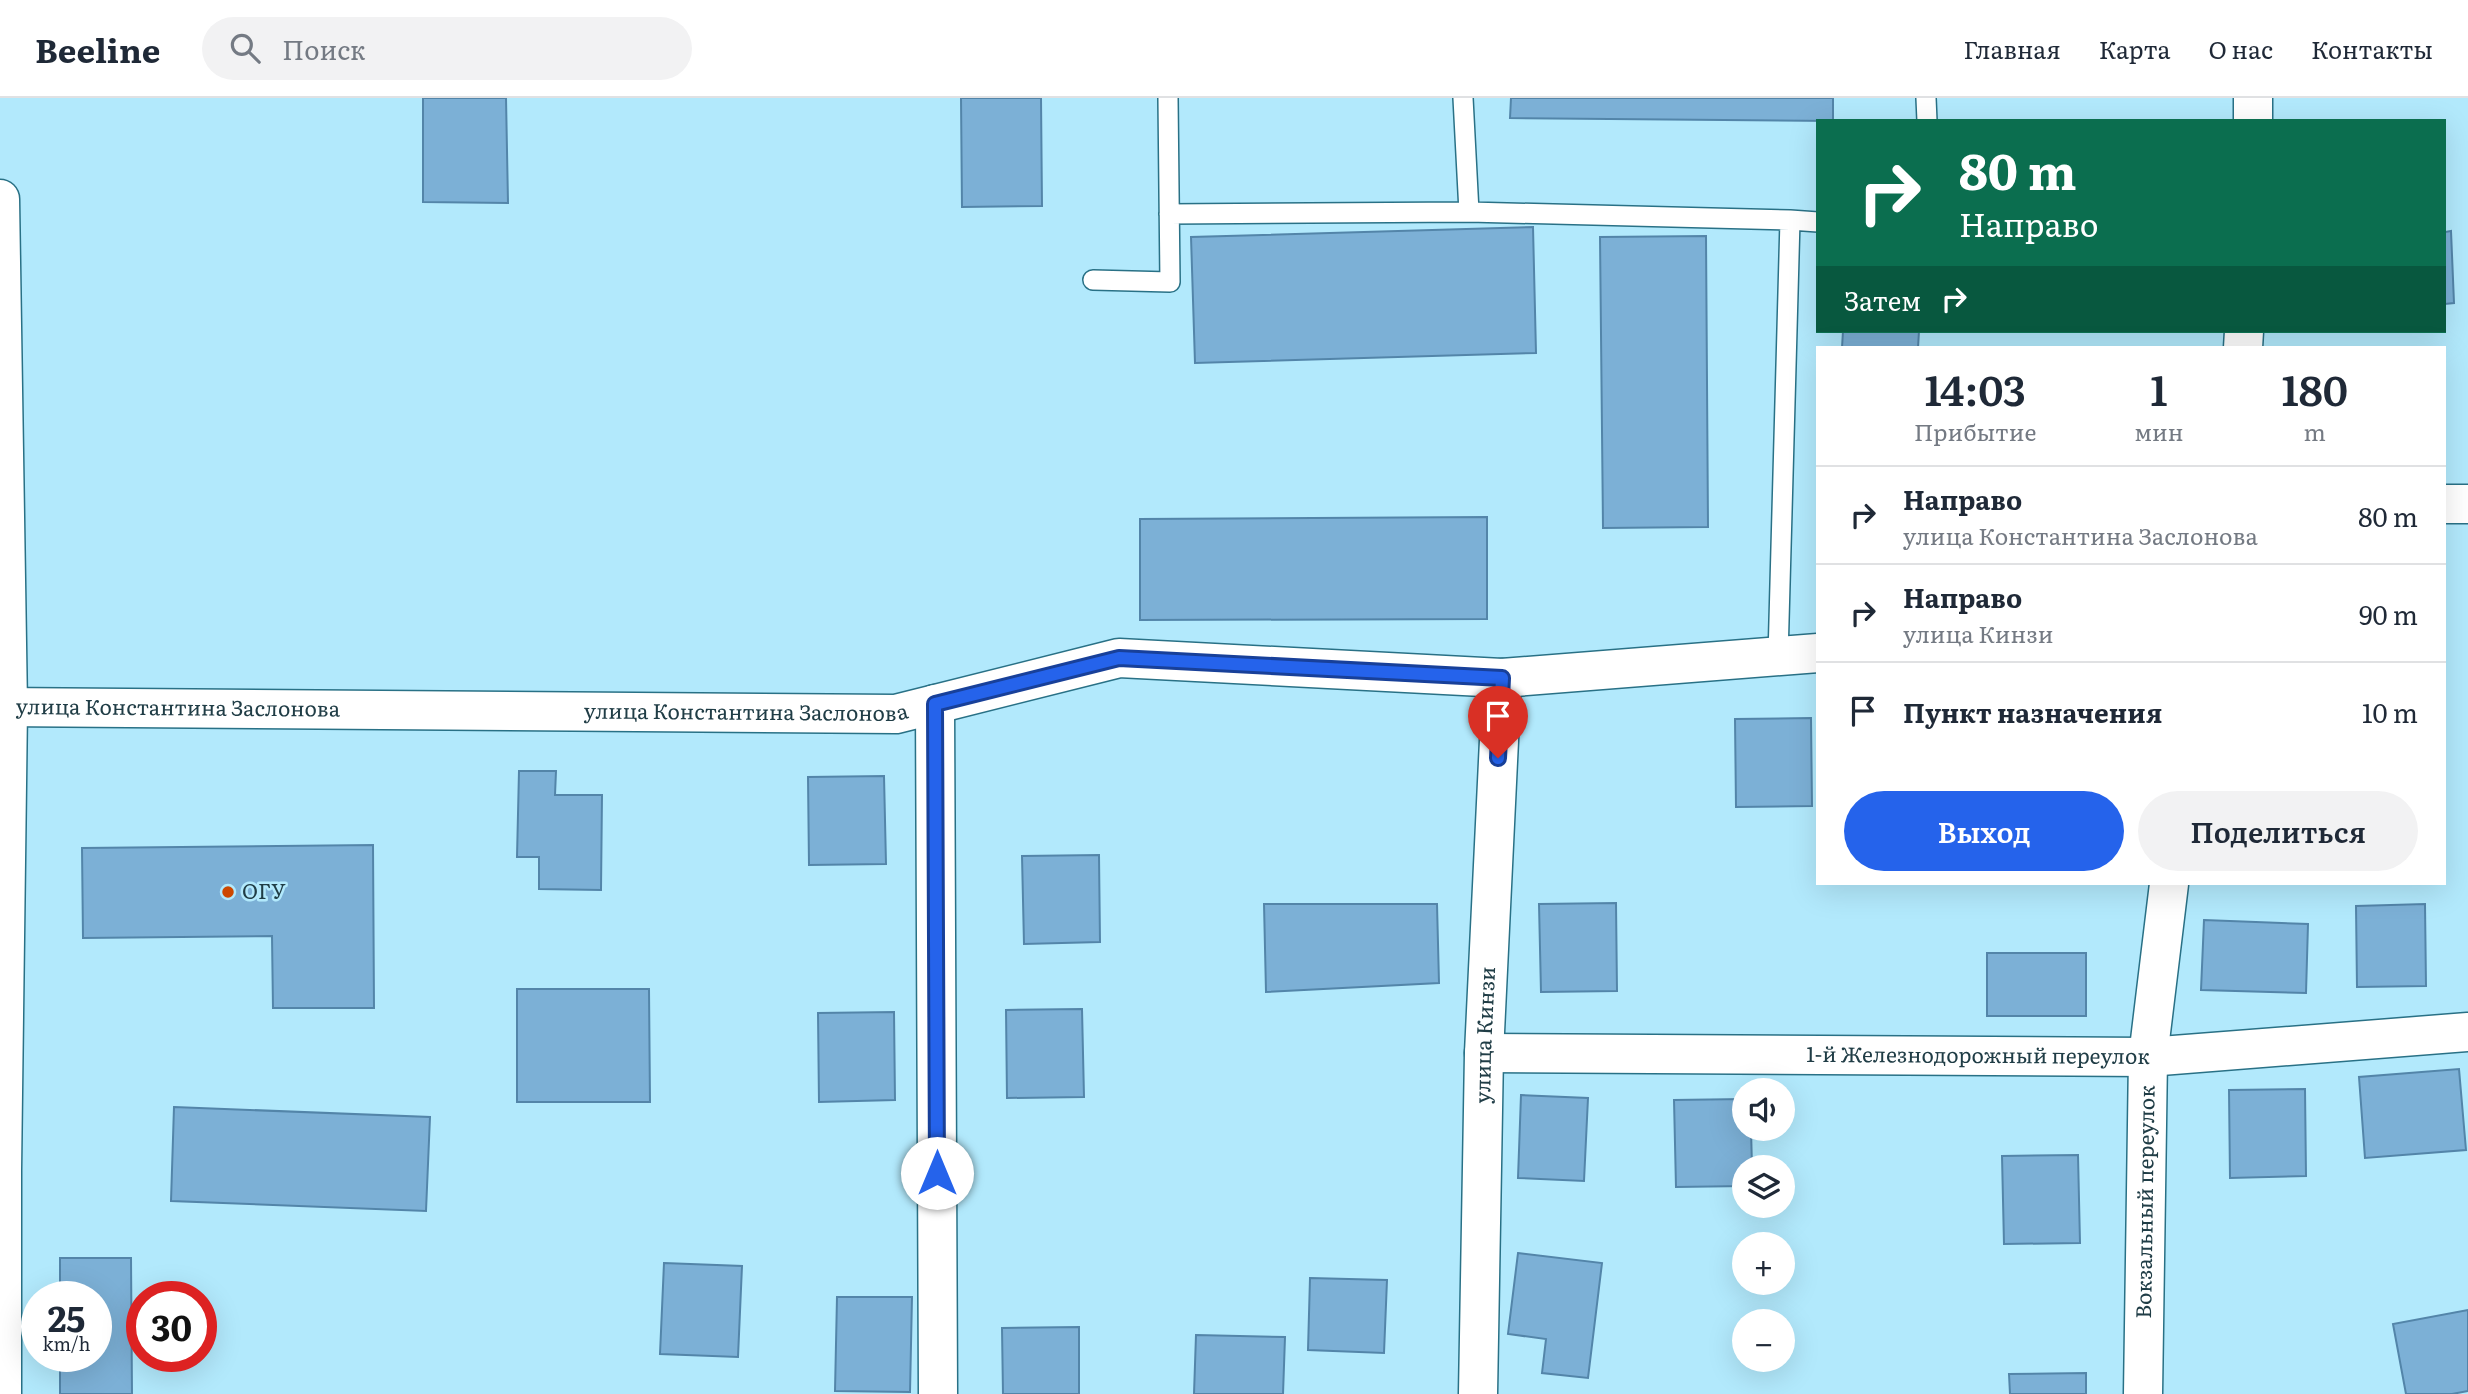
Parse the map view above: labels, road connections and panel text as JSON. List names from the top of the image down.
{
  "streets": {
    "street": [
      "улица Константина Заслонова",
      "улица Кинзи",
      "1-й Железнодорожный переулок",
      "Вокзальный переулок"
    ]
  },
  "crossings": [
    ["улица Константина Заслонова", "улица Кинзи"],
    ["улица Кинзи", "1-й Железнодорожный переулок"],
    ["1-й Железнодорожный переулок", "Вокзальный переулок"]
  ],
  "places": ["ОГУ"],
  "page": {
    "header": "Beeline",
    "search": "Поиск",
    "nav": [
      "Главная",
      "Карта",
      "О нас",
      "Контакты"
    ],
    "turn": ["80 m", "Направо"],
    "then": "Затем",
    "eta": [
      "14:03",
      "Прибытие",
      "1",
      "мин",
      "180",
      "m"
    ],
    "list": [
      {
        "name": "Направо",
        "note": "улица Константина Заслонова",
        "value": "80 m"
      },
      {
        "name": "Направо",
        "note": "улица Кинзи",
        "value": "90 m"
      },
      {
        "name": "Пункт назначения",
        "value": "10 m"
      }
    ],
    "buttons": ["Выход", "Поделиться"],
    "map_buttons": ["+", "−"],
    "speed": "25 km/h",
    "limit": "30"
  }
}
